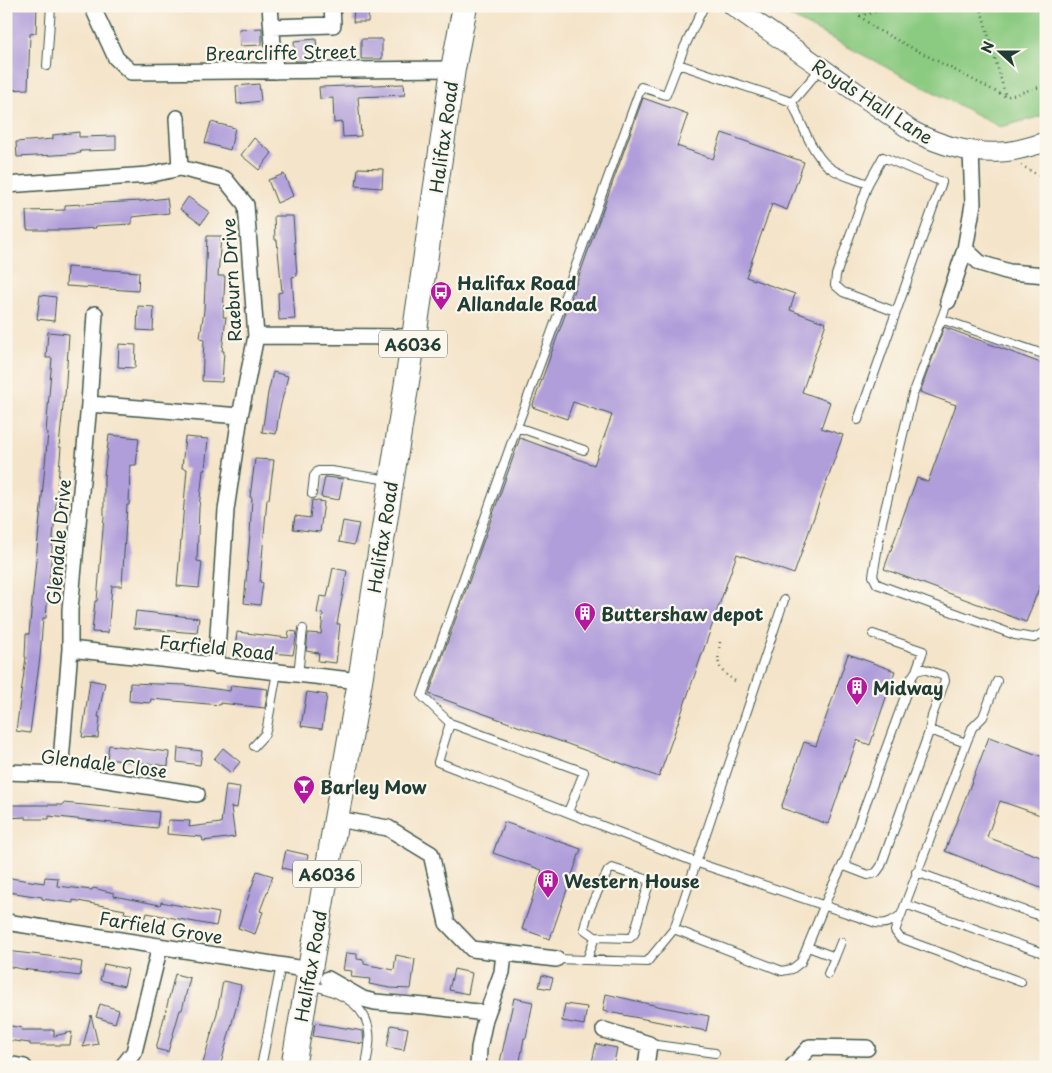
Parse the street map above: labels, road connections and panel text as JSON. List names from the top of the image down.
{
  "streets": {
    "highway": ["Halifax Road", "A6036"],
    "street": [
      "Brearcliffe Street",
      "Royds Hall Lane",
      "Raeburn Drive",
      "Glendale Drive",
      "Farfield Road",
      "Glendale Close",
      "Farfield Grove"
    ]
  },
  "crossings": [
    ["Brearcliffe Street", "Halifax Road"],
    ["Halifax Road", "Farfield Road"],
    ["Halifax Road", "Farfield Grove"],
    ["Raeburn Drive", "Farfield Road"],
    ["Glendale Drive", "Farfield Road"],
    ["Glendale Drive", "Glendale Close"]
  ],
  "places": {
    "bus stop": ["Halifax Road Allandale Road"],
    "building": ["Buttershaw depot", "Midway", "Western House"],
    "bar": ["Barley Mow"]
  },
  "north": "left"
}
